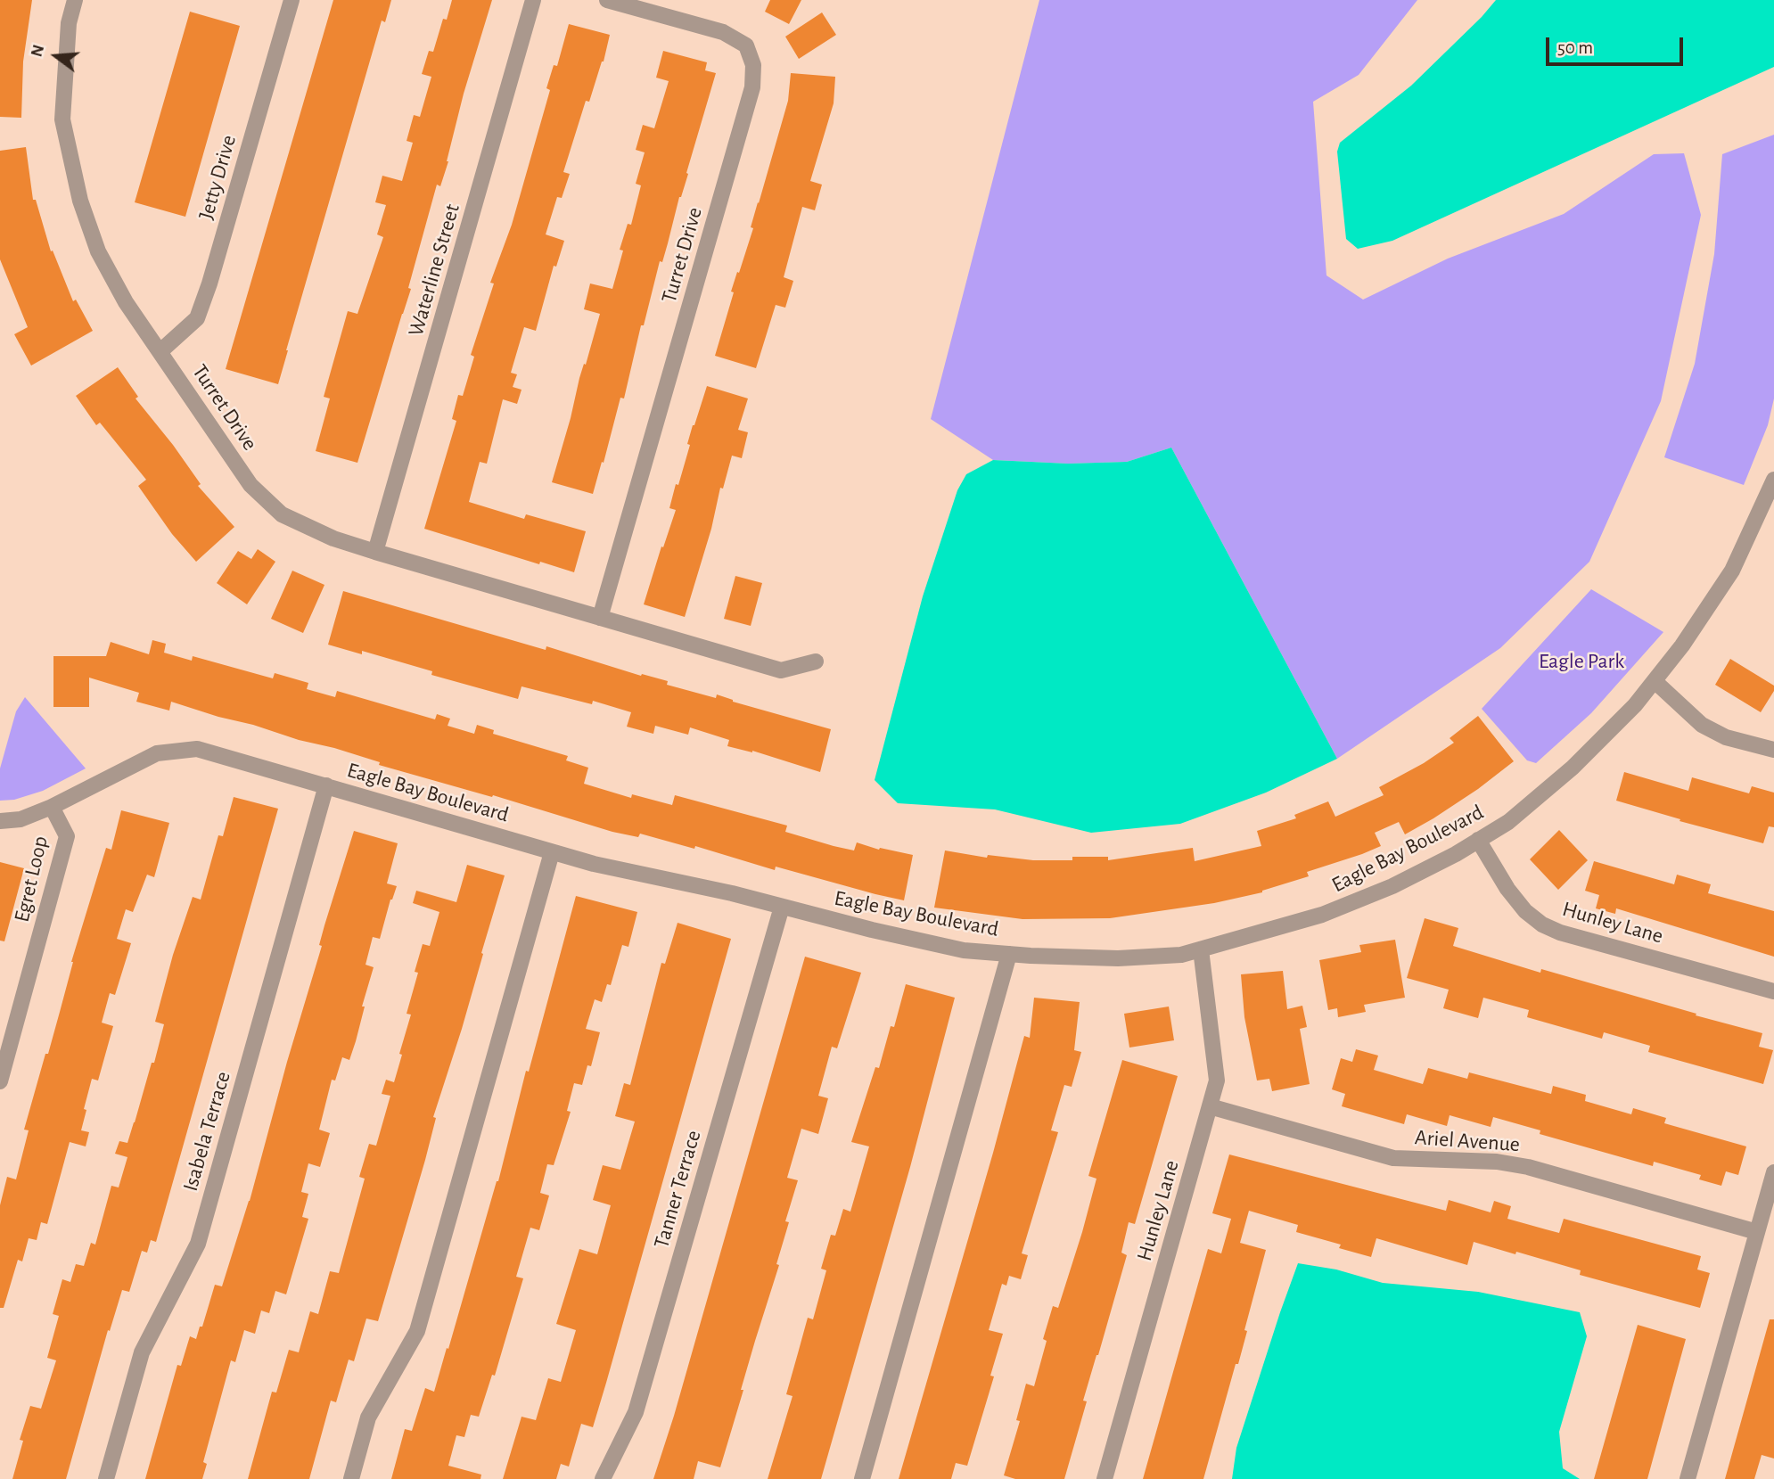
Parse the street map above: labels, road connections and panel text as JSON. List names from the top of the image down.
{
  "streets": {
    "street": [
      "Jetty Drive",
      "Turret Drive",
      "Waterline Street",
      "Eagle Bay Boulevard",
      "Egret Loop",
      "Hunley Lane",
      "Isabela Terrace",
      "Ariel Avenue",
      "Tanner Terrace"
    ]
  },
  "crossings": [
    ["Jetty Drive", "Turret Drive"],
    ["Turret Drive", "Waterline Street"],
    ["Eagle Bay Boulevard", "Egret Loop"],
    ["Eagle Bay Boulevard", "Hunley Lane"],
    ["Eagle Bay Boulevard", "Isabela Terrace"],
    ["Eagle Bay Boulevard", "Tanner Terrace"],
    ["Hunley Lane", "Ariel Avenue"]
  ],
  "parks": ["Eagle Park"],
  "scale_bar": "50 m",
  "north": "left"
}
